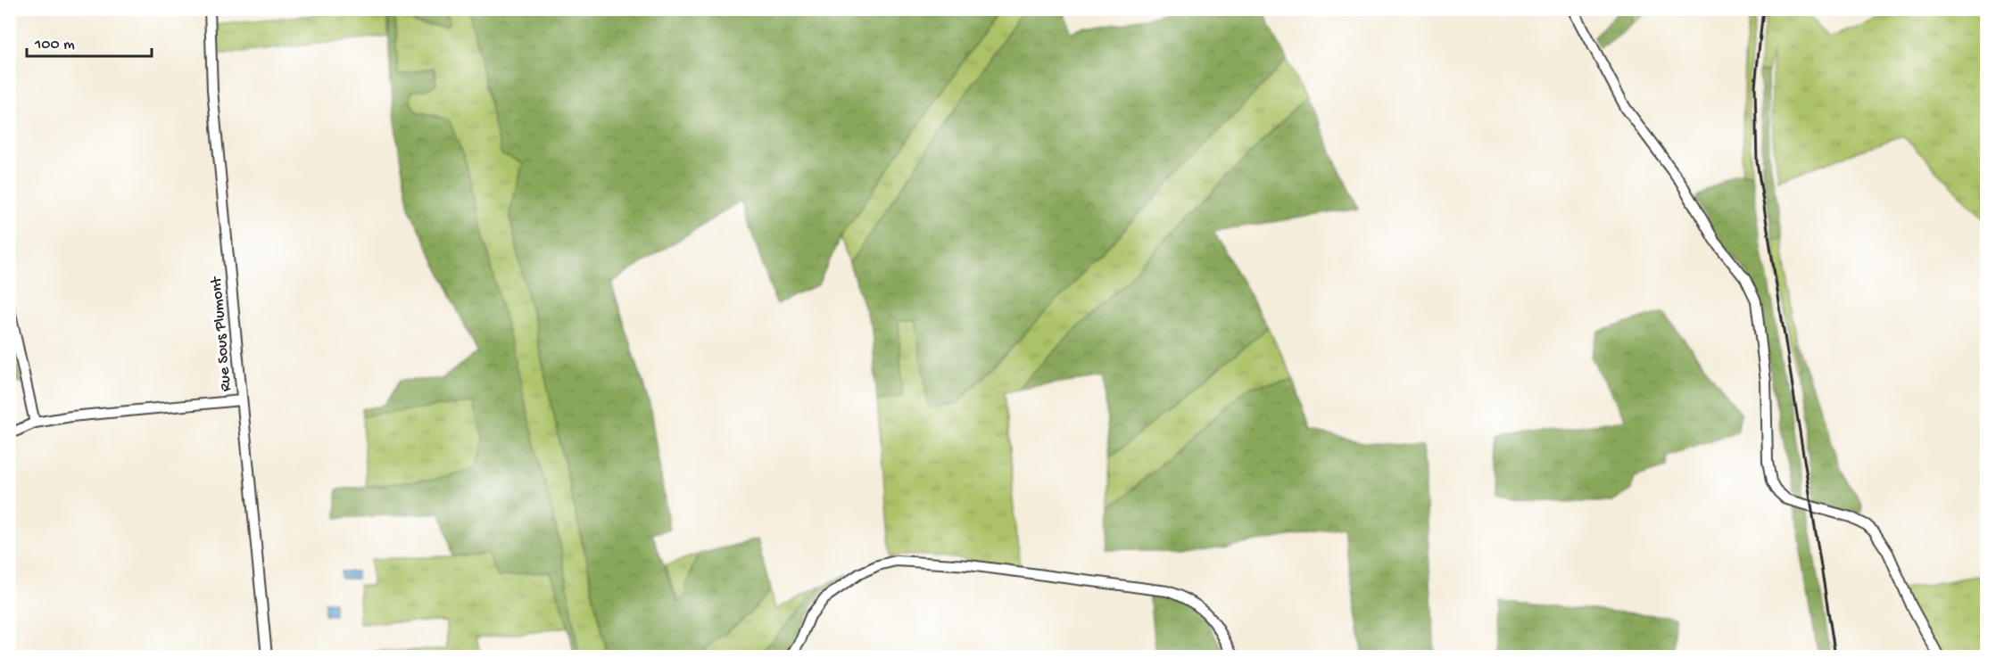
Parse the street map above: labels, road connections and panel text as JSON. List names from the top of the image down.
{
  "streets": {
    "street": ["Rue Sous Plumont"]
  },
  "scale_bar": "100 m"
}
